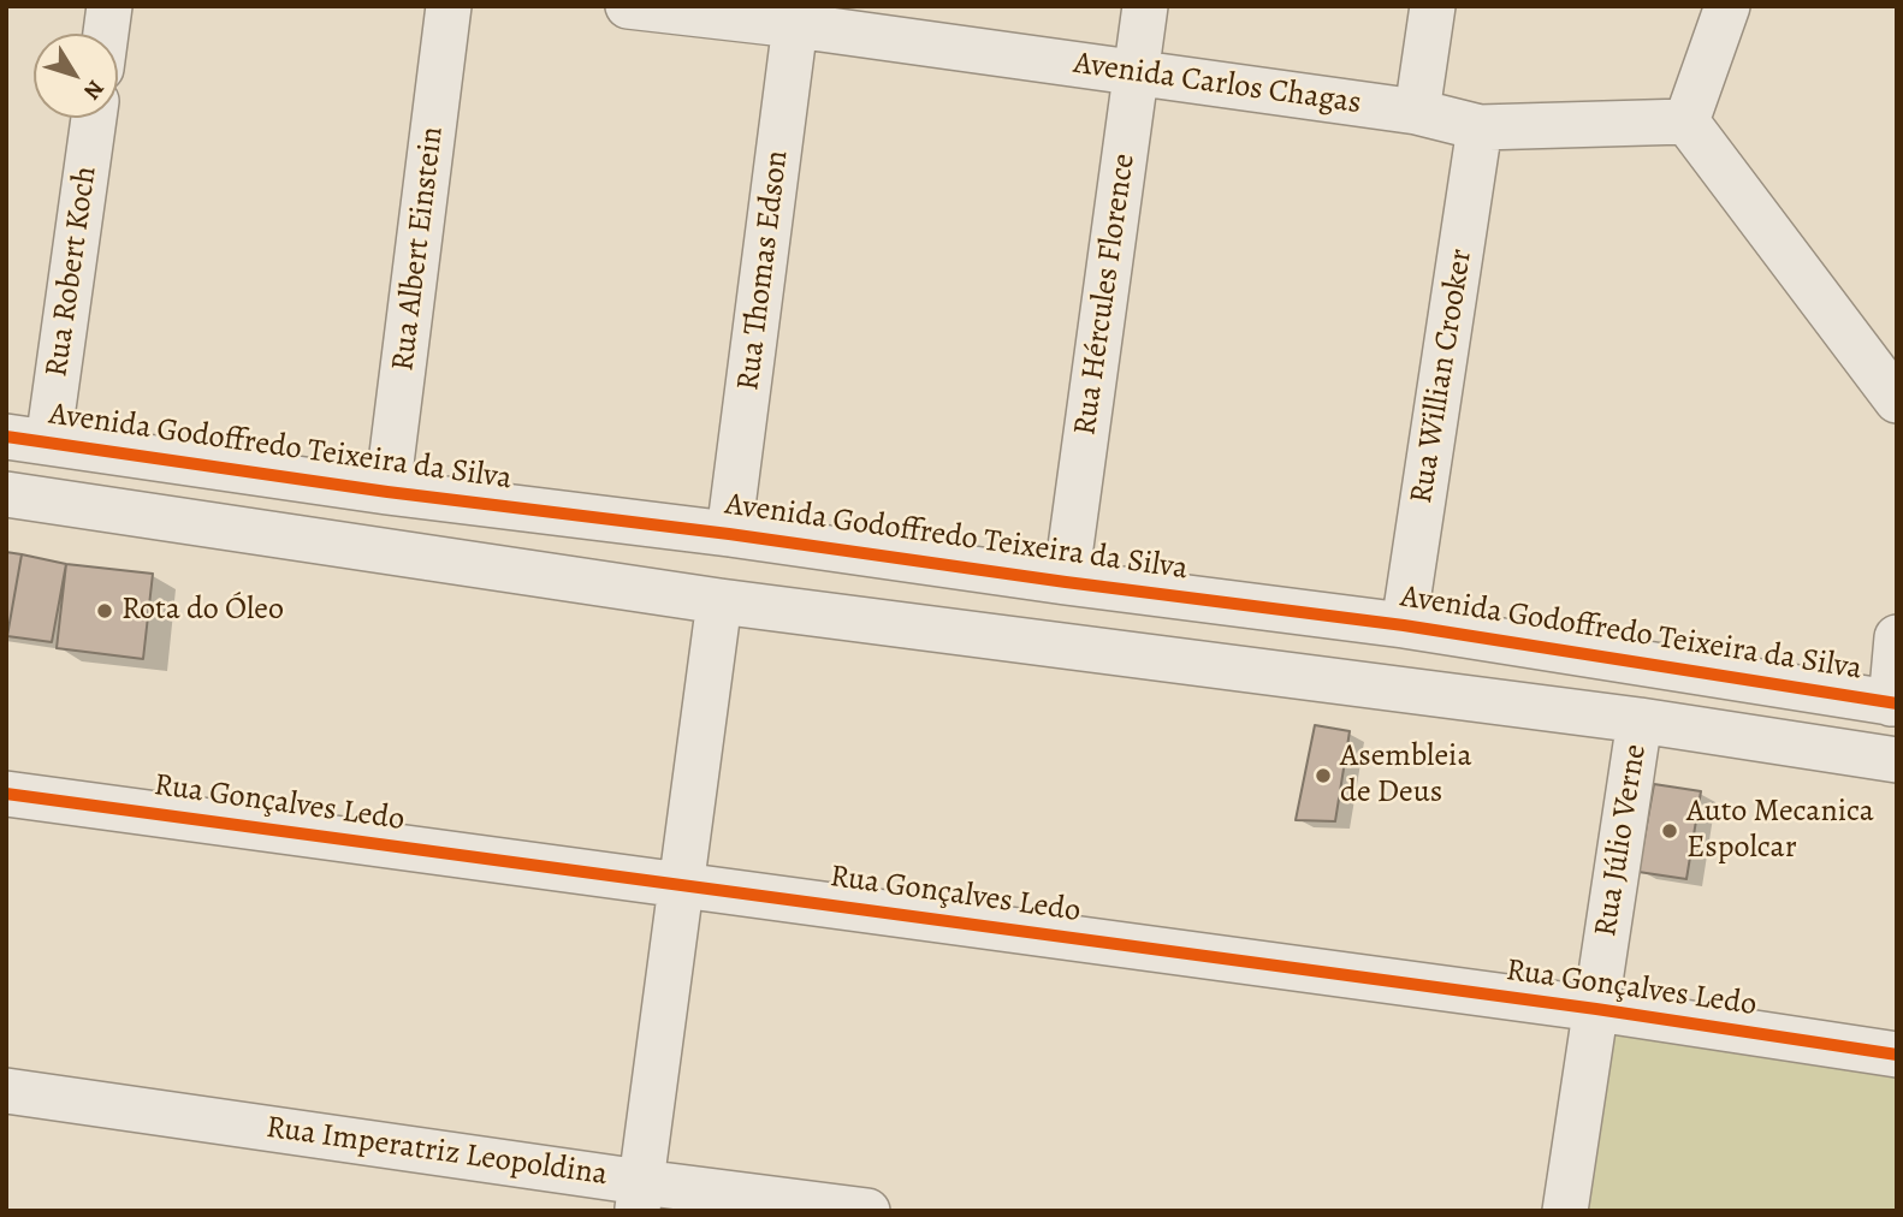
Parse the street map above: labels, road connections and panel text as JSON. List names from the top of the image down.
{
  "streets": {
    "street": [
      "Avenida Carlos Chagas",
      "Rua Albert Einstein",
      "Rua Thomas Edson",
      "Rua Robert Koch",
      "Rua Hércules Florence",
      "Rua Willian Crooker",
      "Avenida Godoffredo Teixeira da Silva",
      "Rua Gonçalves Ledo",
      "Rua Júlio Verne",
      "Rua Imperatriz Leopoldina"
    ]
  },
  "crossings": [
    ["Avenida Carlos Chagas", "Rua Thomas Edson"],
    ["Avenida Carlos Chagas", "Rua Hércules Florence"],
    ["Avenida Carlos Chagas", "Rua Willian Crooker"],
    ["Rua Albert Einstein", "Avenida Godoffredo Teixeira da Silva"],
    ["Rua Thomas Edson", "Avenida Godoffredo Teixeira da Silva"],
    ["Rua Robert Koch", "Avenida Godoffredo Teixeira da Silva"],
    ["Rua Hércules Florence", "Avenida Godoffredo Teixeira da Silva"],
    ["Rua Willian Crooker", "Avenida Godoffredo Teixeira da Silva"],
    ["Rua Gonçalves Ledo", "Rua Júlio Verne"]
  ],
  "places": ["Rota do Óleo", "Asembleia de Deus", "Auto Mecanica Espolcar"],
  "north": "bottom right"
}
